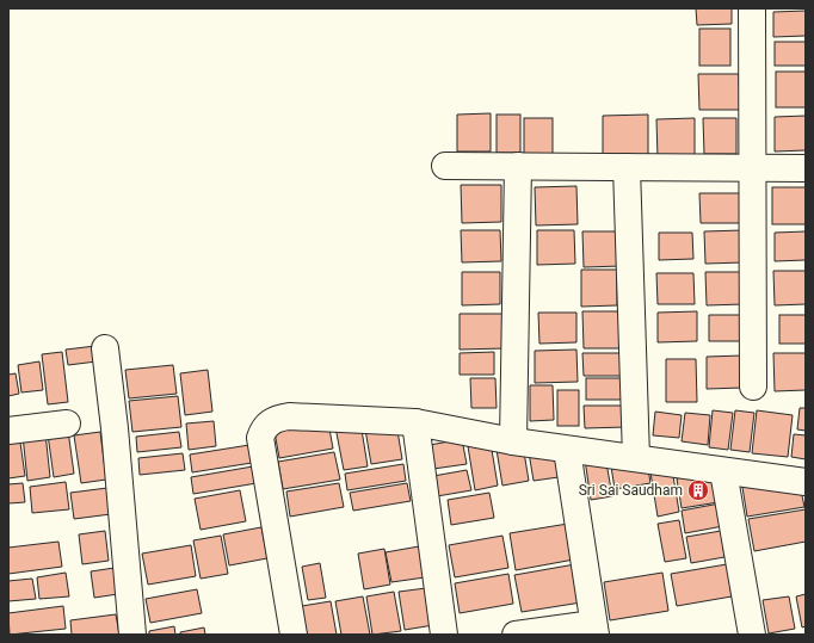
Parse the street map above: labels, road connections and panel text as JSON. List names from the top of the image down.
{
  "places": {
    "building": ["Sri Sai Saudham"]
  }
}
